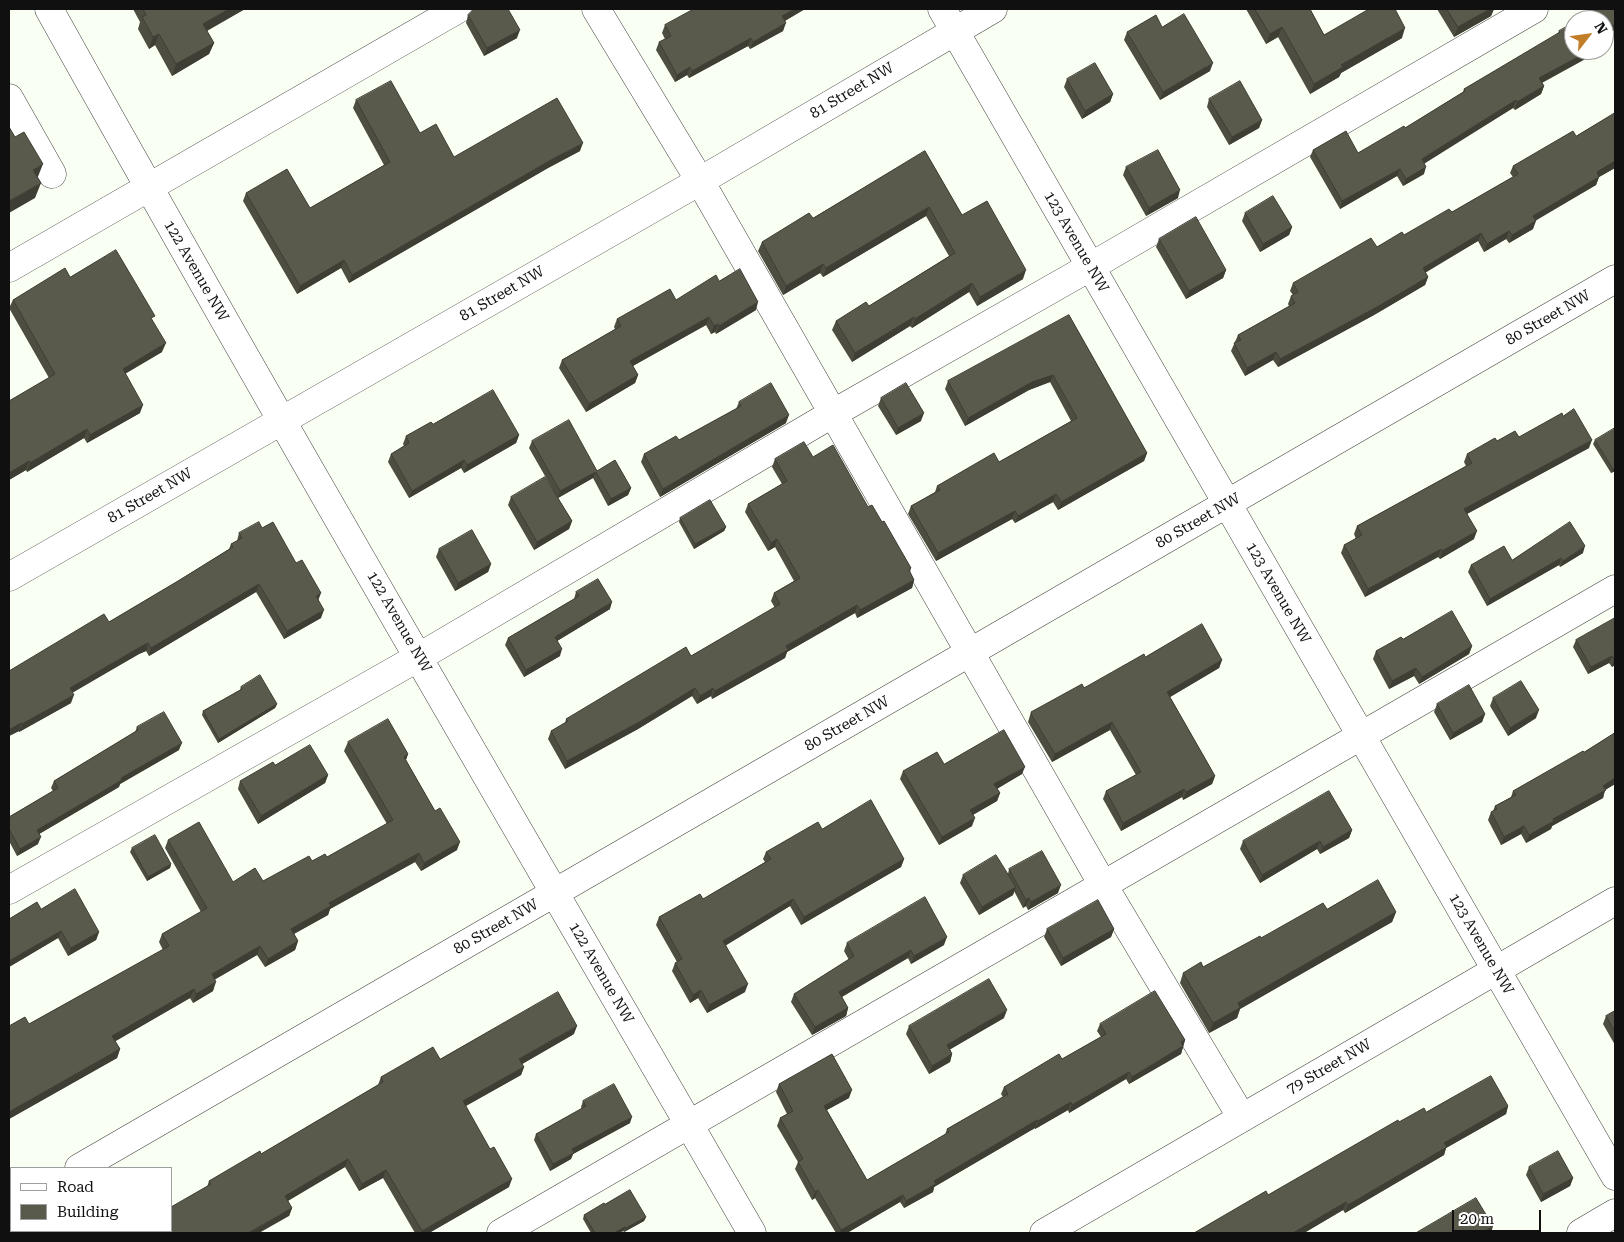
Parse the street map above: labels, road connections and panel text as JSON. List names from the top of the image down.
{
  "streets": {
    "street": [
      "81 Street NW",
      "123 Avenue NW",
      "122 Avenue NW",
      "80 Street NW",
      "79 Street NW"
    ]
  },
  "crossings": [
    ["81 Street NW", "123 Avenue NW"],
    ["81 Street NW", "122 Avenue NW"],
    ["123 Avenue NW", "80 Street NW"],
    ["123 Avenue NW", "79 Street NW"],
    ["122 Avenue NW", "80 Street NW"]
  ],
  "legend": ["Road", "Building"],
  "scale_bar": "20 m",
  "north": "top right"
}
